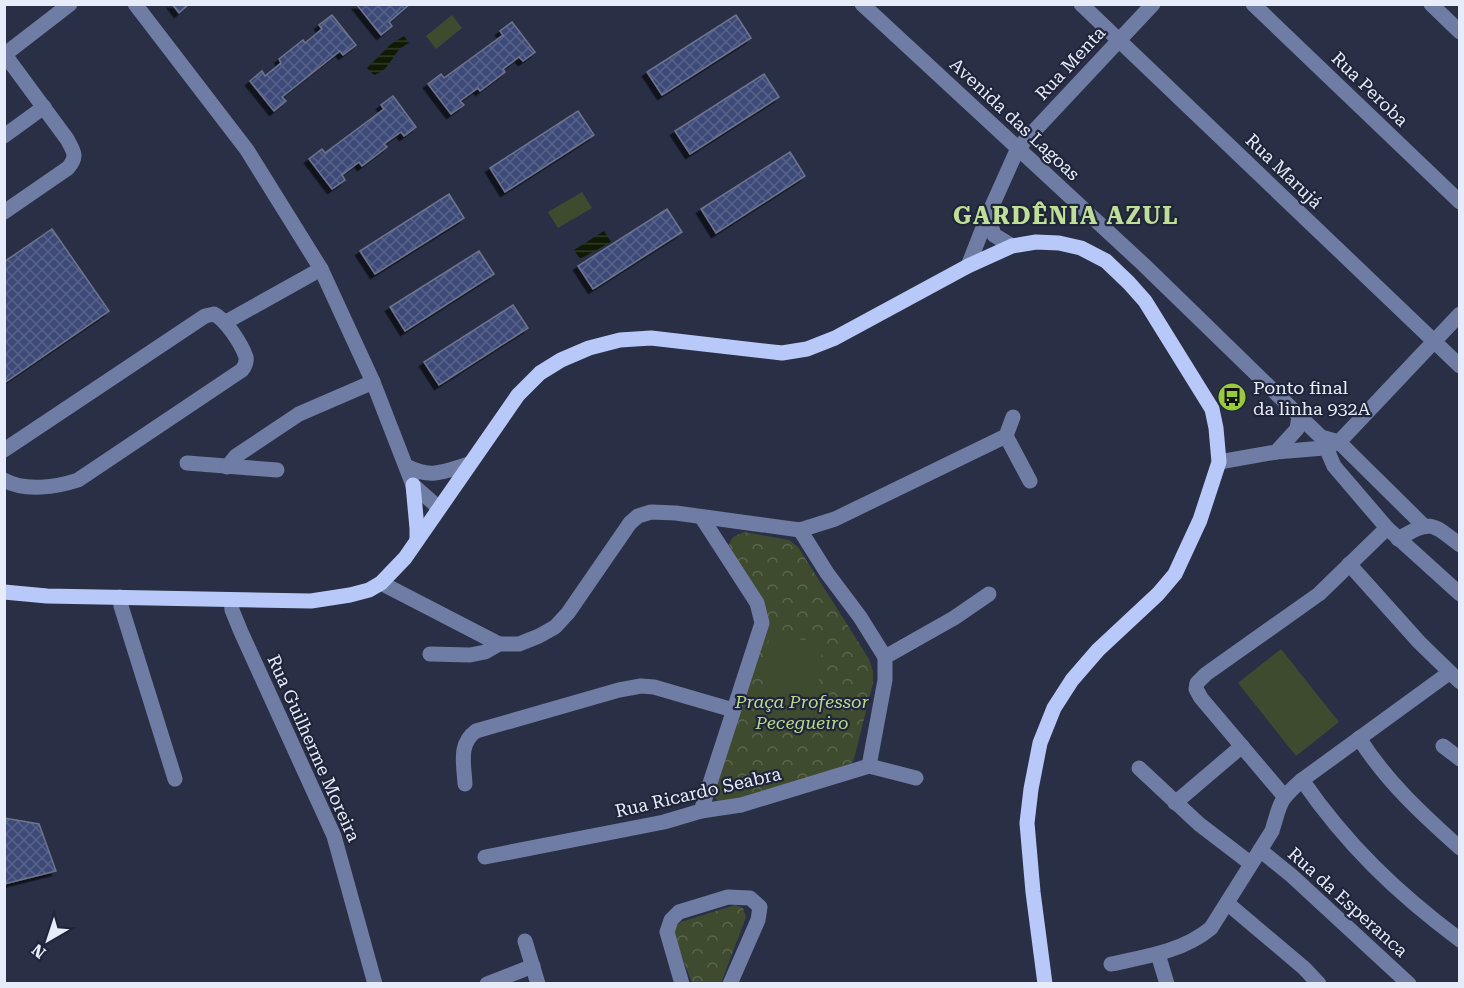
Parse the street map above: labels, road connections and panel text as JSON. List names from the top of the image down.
{
  "streets": {
    "street": [
      "Rua Menta",
      "Rua Peroba",
      "Avenida das Lagoas",
      "Rua Marujá",
      "Rua Guilherme Moreira",
      "Rua Ricardo Seabra",
      "Rua da Esperanca"
    ]
  },
  "crossings": [
    ["Rua Menta", "Avenida das Lagoas"],
    ["Rua Menta", "Rua Marujá"]
  ],
  "districts": ["GARDÊNIA AZUL"],
  "parks": ["Praça Professor Pecegueiro"],
  "places": {
    "bus stop": ["Ponto final da linha 932A"]
  },
  "north": "bottom left"
}
